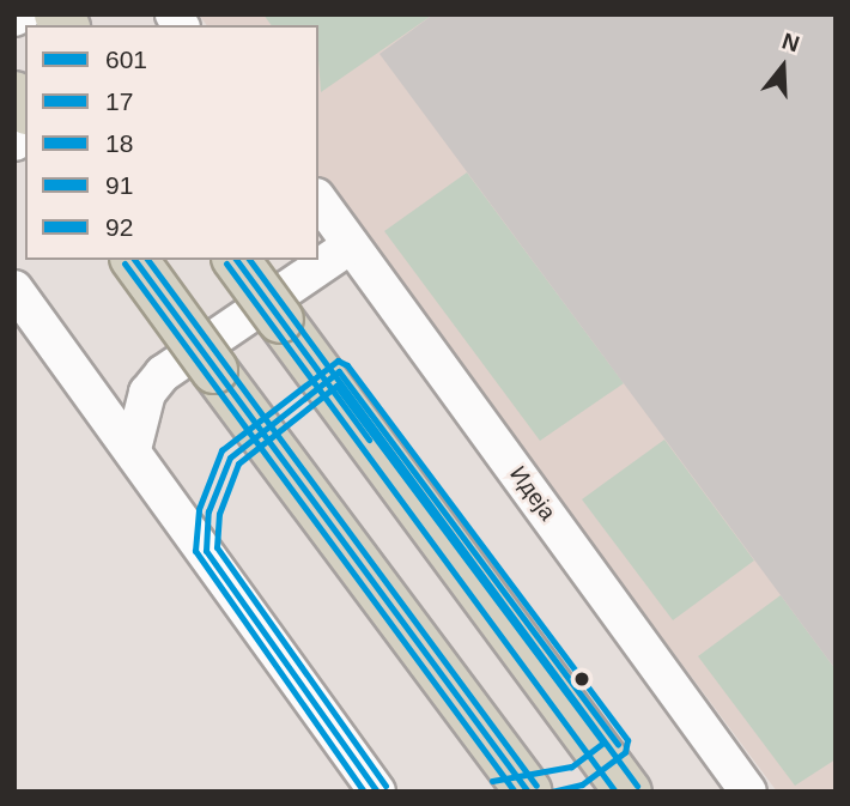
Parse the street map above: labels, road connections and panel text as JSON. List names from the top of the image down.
{
  "streets": {
    "street": ["Идеја"]
  },
  "lines": [
    "transit line 601",
    "transit line 18",
    "transit line 17",
    "transit line 92",
    "transit line 91"
  ],
  "legend": [
    "601",
    "17",
    "18",
    "91",
    "92"
  ],
  "north": "top"
}
